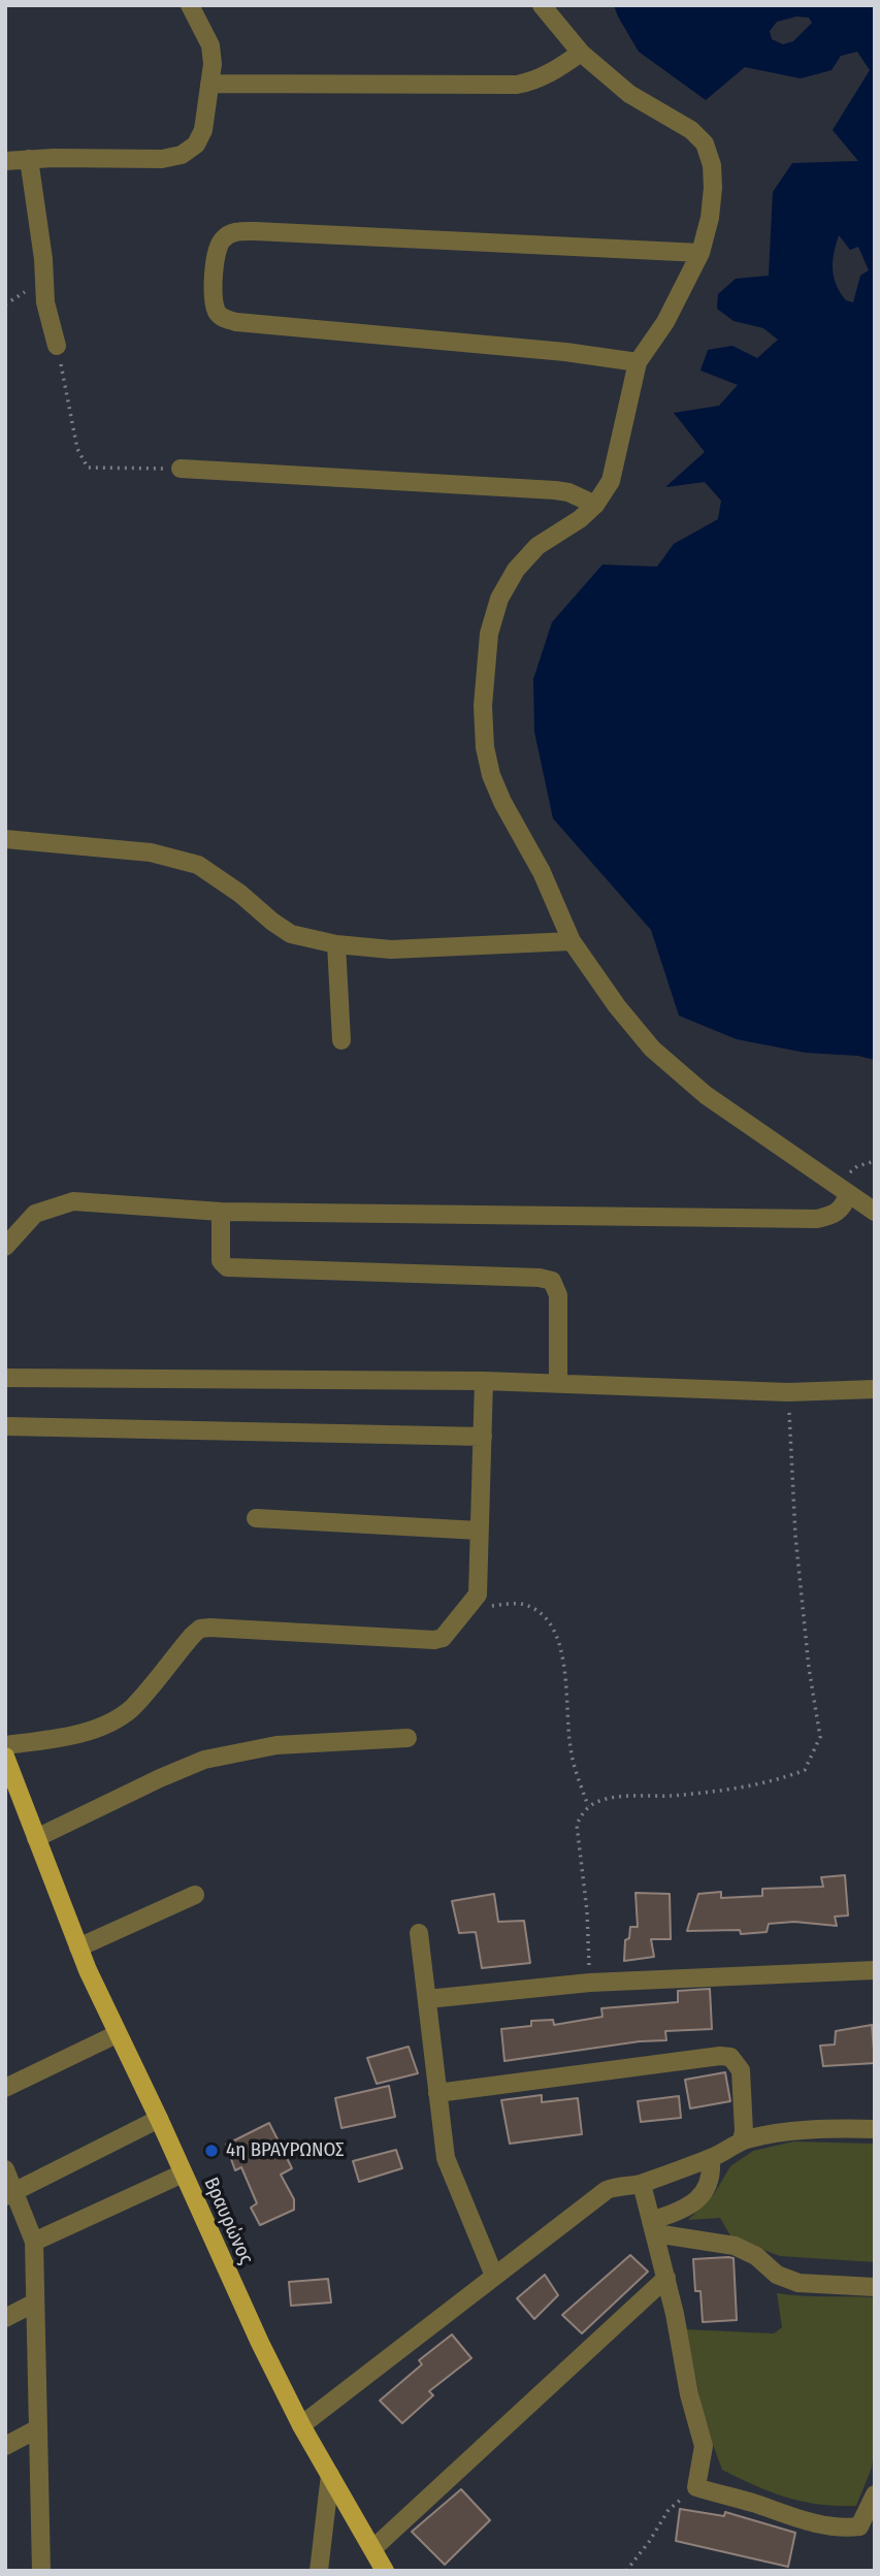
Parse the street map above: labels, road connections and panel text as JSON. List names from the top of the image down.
{
  "streets": {
    "main road": ["Βραυρώνος"]
  },
  "places": ["4η ΒΡΑΥΡΩΝΟΣ"]
}
